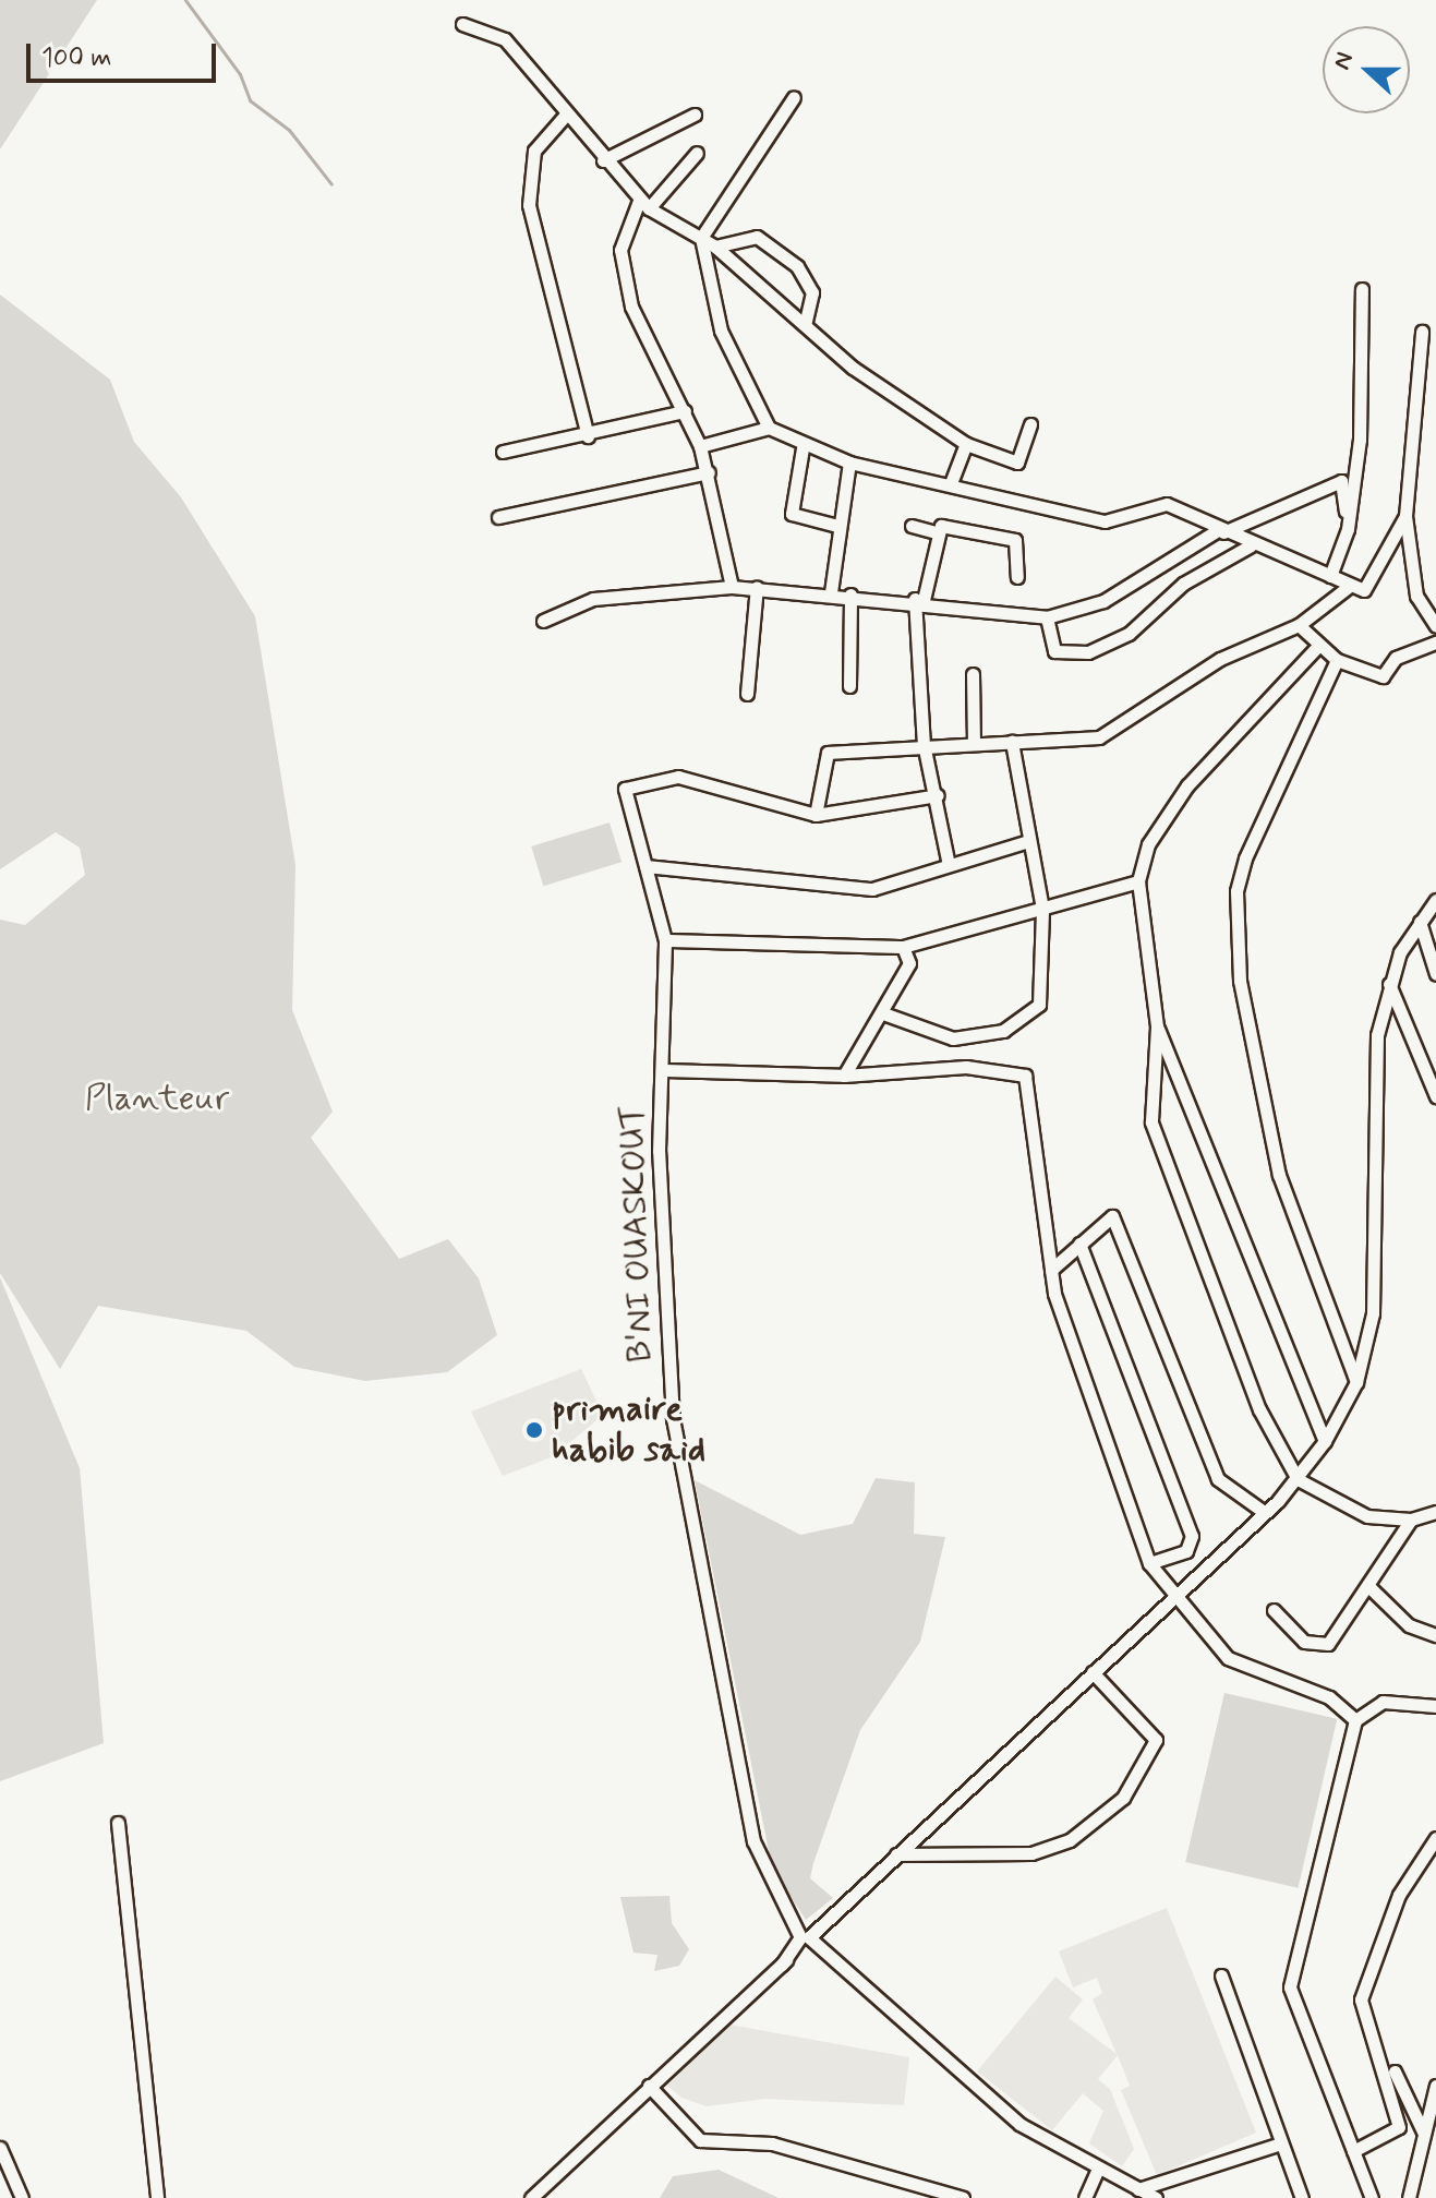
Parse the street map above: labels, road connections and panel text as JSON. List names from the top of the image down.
{
  "streets": {
    "street": ["B'NI OUASKOUT"]
  },
  "parks": ["Planteur"],
  "places": ["primaire habib said"],
  "scale_bar": "100 m",
  "north": "left"
}
